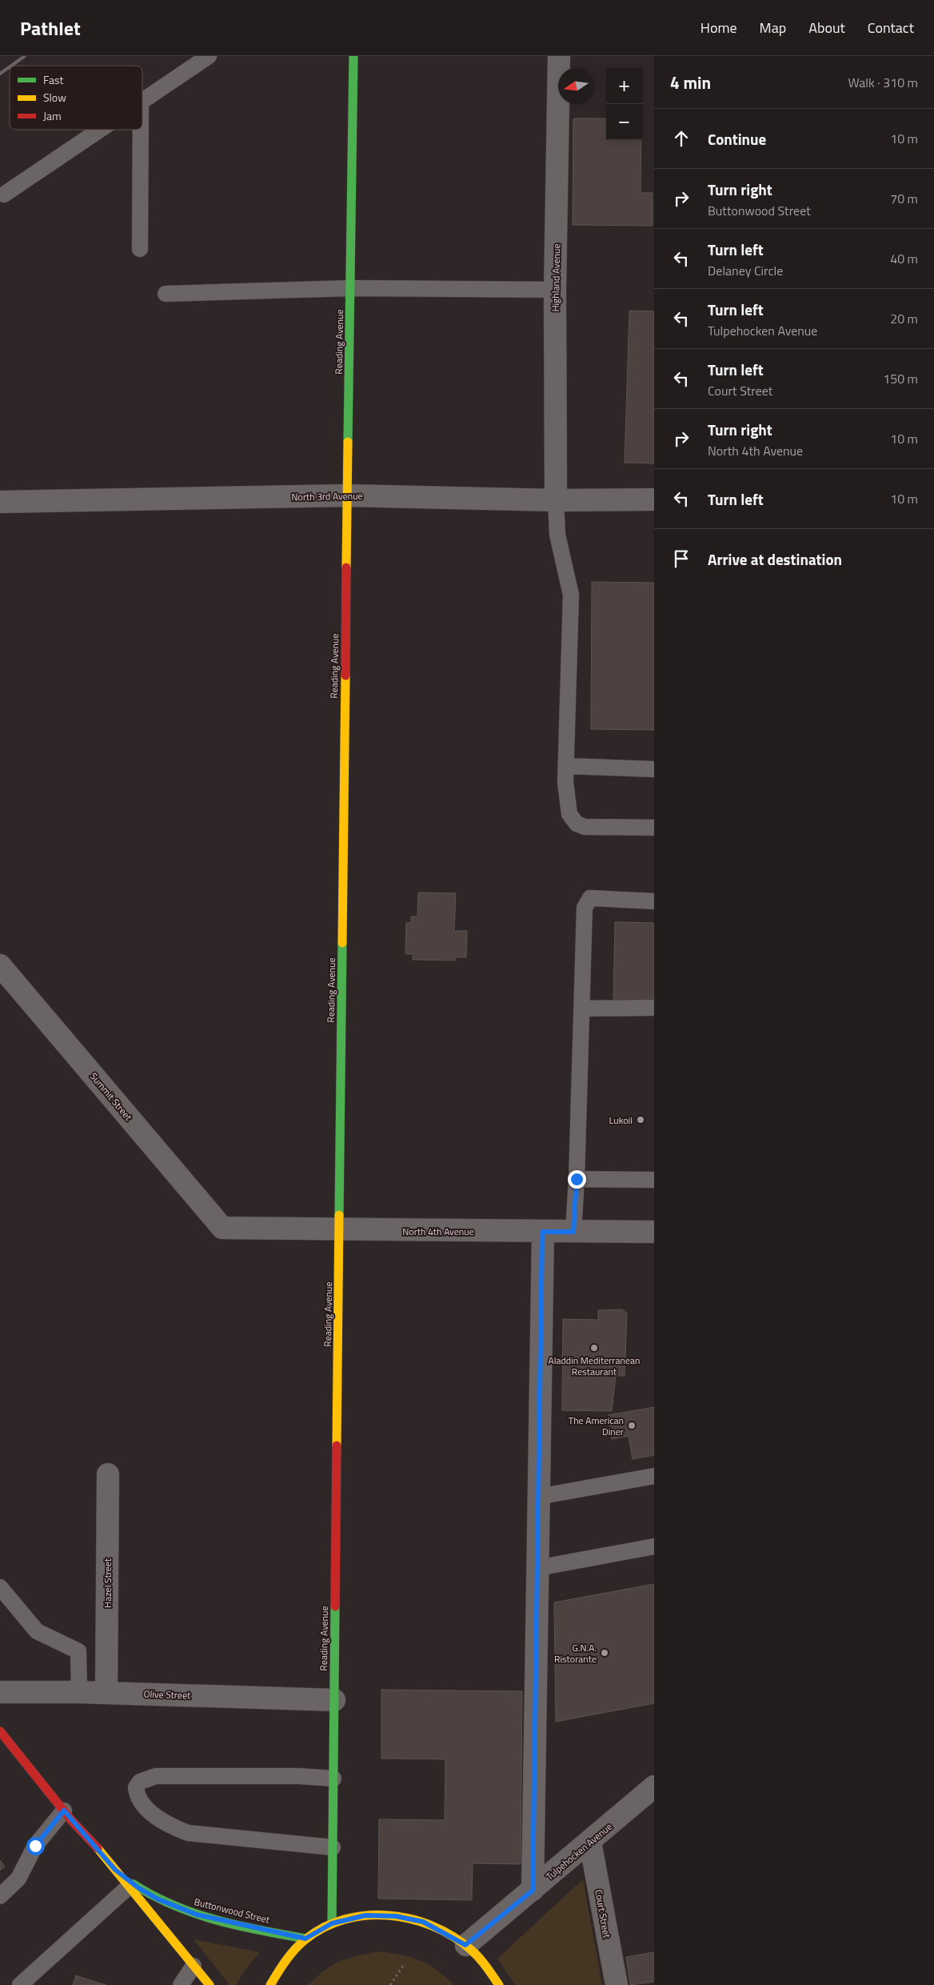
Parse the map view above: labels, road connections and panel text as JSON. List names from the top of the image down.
{
  "streets": {
    "street": [
      "Highland Avenue",
      "Reading Avenue",
      "North 3rd Avenue",
      "Summit Street",
      "North 4th Avenue",
      "Hazel Street",
      "Olive Street",
      "Tulpehocken Avenue",
      "Buttonwood Street",
      "Court Street"
    ]
  },
  "crossings": [
    ["Highland Avenue", "North 3rd Avenue"],
    ["Reading Avenue", "North 3rd Avenue"],
    ["Reading Avenue", "North 4th Avenue"],
    ["Reading Avenue", "Olive Street"],
    ["Summit Street", "North 4th Avenue"],
    ["Hazel Street", "Olive Street"],
    ["Tulpehocken Avenue", "Court Street"]
  ],
  "places": [
    "Lukoil",
    "Aladdin Mediterranean Restaurant",
    "The American Diner",
    "G.N.A. Ristorante"
  ],
  "legend": ["Fast", "Slow", "Jam"],
  "north": "left",
  "page": {
    "header": "Pathlet",
    "nav": [
      "Home",
      "Map",
      "About",
      "Contact"
    ],
    "heading": ["4 min", "Walk · 310 m"],
    "map_buttons": ["+", "−"],
    "list": [
      ["Continue", "10 m"],
      ["Turn right", "Buttonwood Street", "70 m"],
      ["Turn left", "Delaney Circle", "40 m"],
      ["Turn left", "Tulpehocken Avenue", "20 m"],
      ["Turn left", "Court Street", "150 m"],
      ["Turn right", "North 4th Avenue", "10 m"],
      ["Turn left", "10 m"],
      "Arrive at destination"
    ]
  }
}
